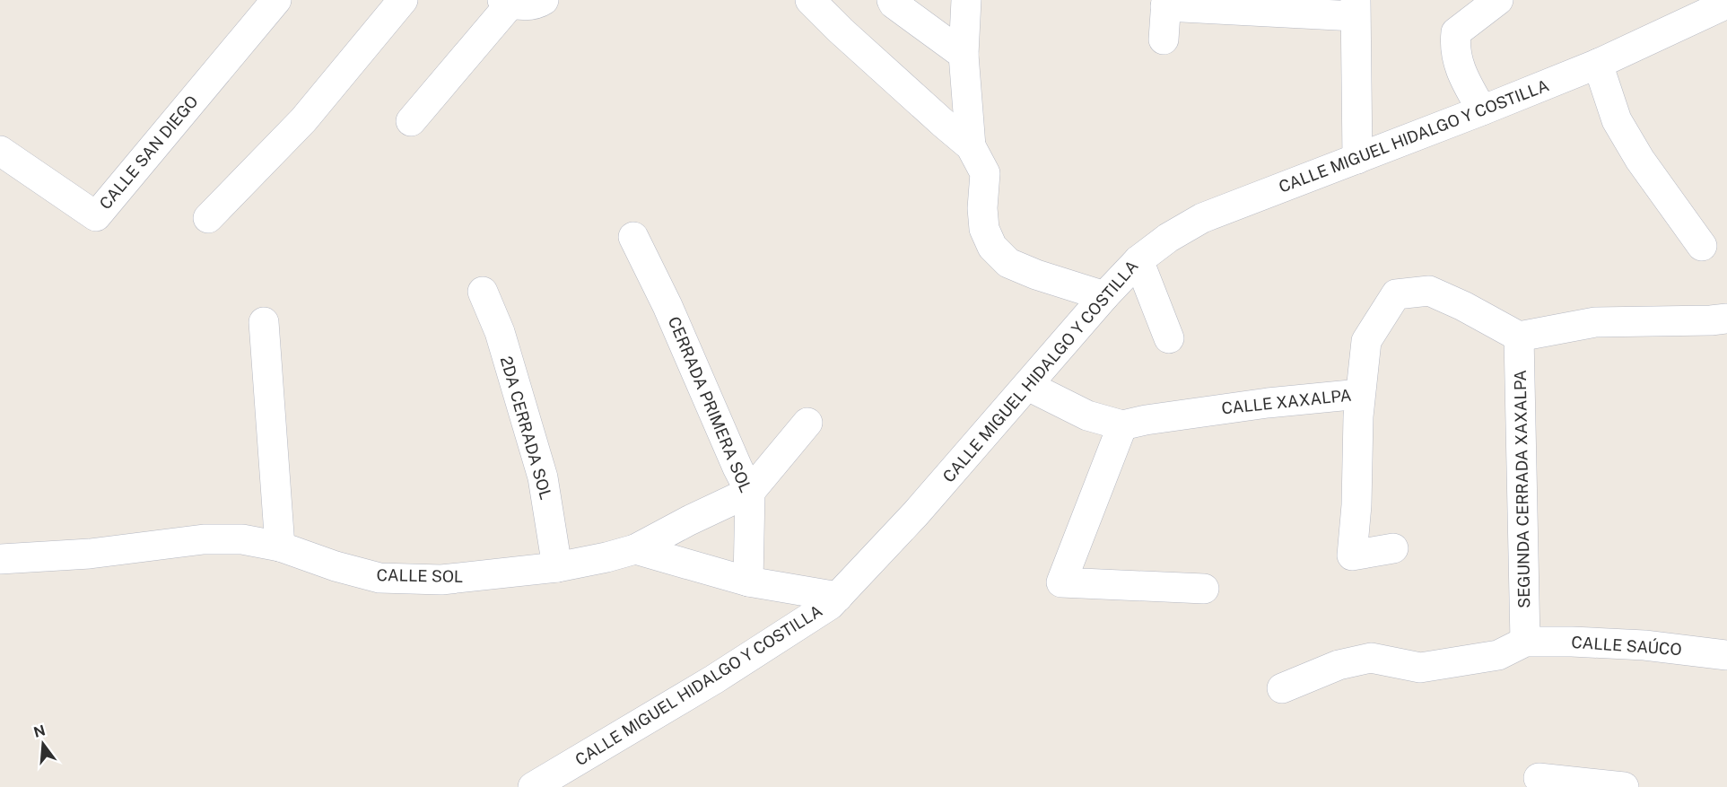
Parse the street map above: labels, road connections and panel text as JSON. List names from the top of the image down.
{
  "streets": {
    "street": [
      "CALLE MIGUEL HIDALGO Y COSTILLA",
      "CALLE SAN DIEGO",
      "CALLE XAXALPA",
      "CERRADA PRIMERA SOL",
      "2DA CERRADA SOL",
      "SEGUNDA CERRADA XAXALPA",
      "CALLE SOL",
      "CALLE SAÚCO"
    ]
  },
  "crossings": [
    ["CALLE MIGUEL HIDALGO Y COSTILLA", "CALLE XAXALPA"],
    ["CALLE XAXALPA", "SEGUNDA CERRADA XAXALPA"],
    ["CERRADA PRIMERA SOL", "CALLE SOL"],
    ["2DA CERRADA SOL", "CALLE SOL"],
    ["SEGUNDA CERRADA XAXALPA", "CALLE SAÚCO"]
  ],
  "north": "top"
}
